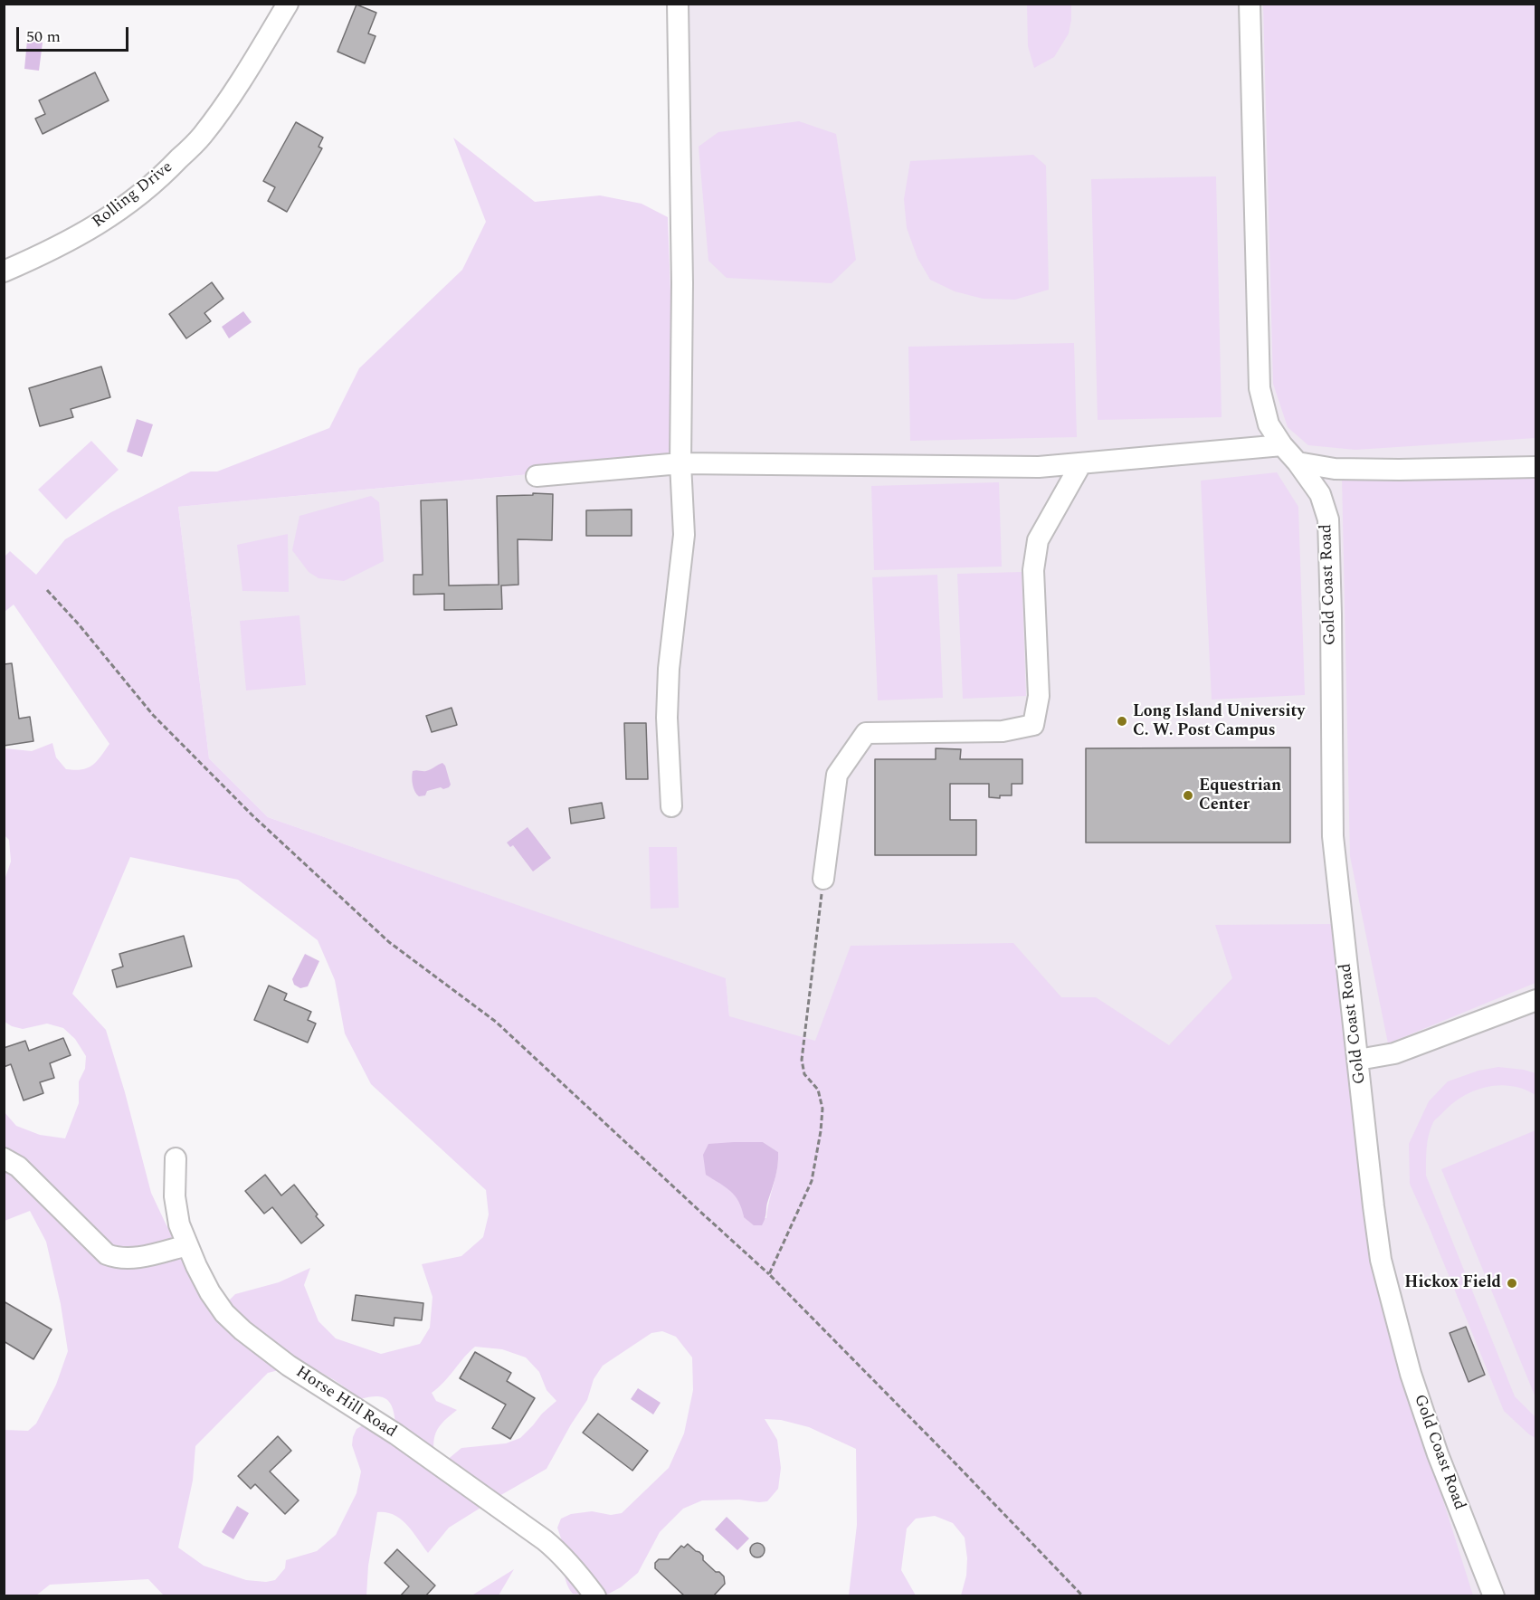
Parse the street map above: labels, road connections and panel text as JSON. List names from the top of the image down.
{
  "streets": {
    "street": ["Rolling Drive", "Gold Coast Road", "Horse Hill Road"]
  },
  "places": ["Long Island University C. W. Post Campus", "Equestrian Center", "Hickox Field"],
  "scale_bar": "50 m"
}
